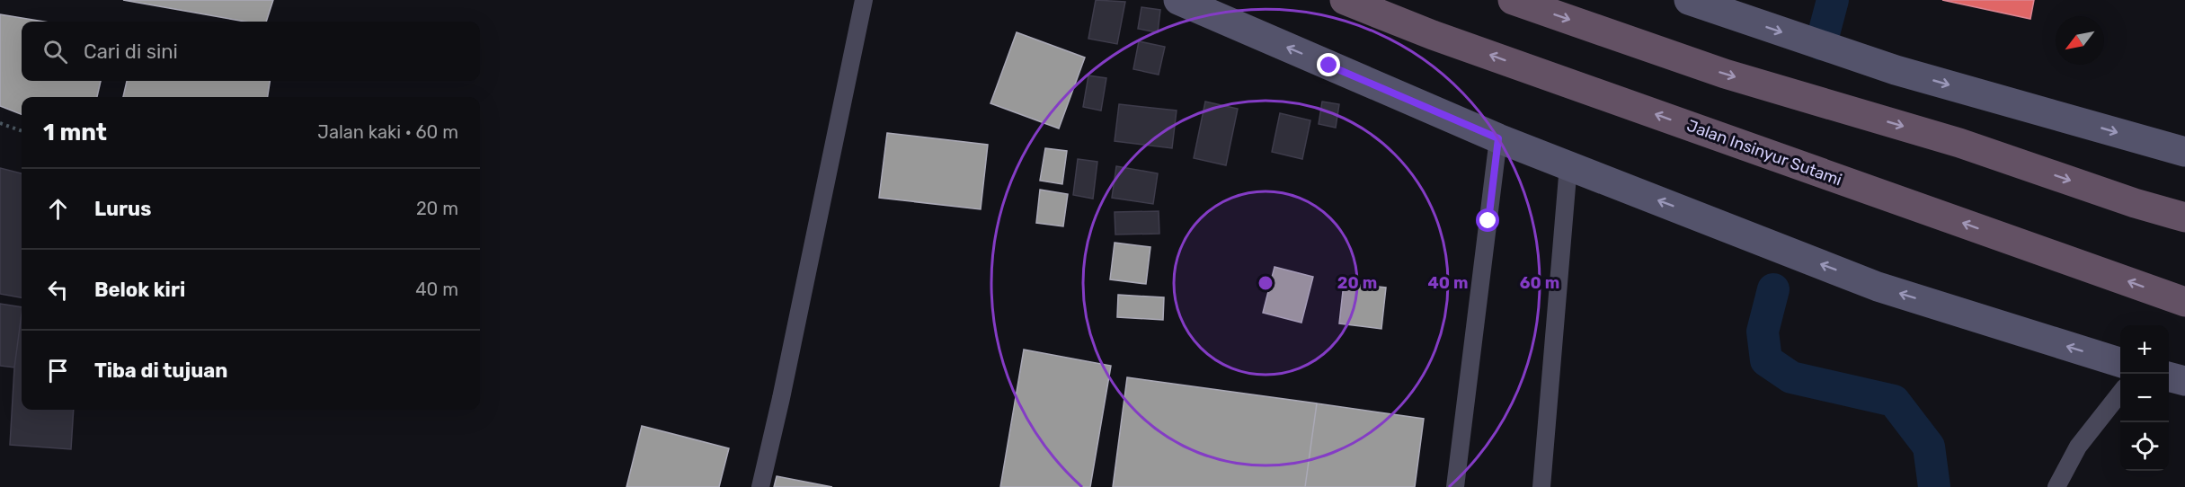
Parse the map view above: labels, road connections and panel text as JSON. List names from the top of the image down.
{
  "streets": {
    "highway": ["Jalan Insinyur Sutami"]
  },
  "north": "bottom left",
  "page": {
    "search": "Cari di sini",
    "heading": ["1 mnt", "Jalan kaki · 60 m"],
    "list": [
      ["Lurus", "20 m"],
      ["Belok kiri", "40 m"],
      "Tiba di tujuan"
    ],
    "map_buttons": ["+", "−"]
  },
  "rings": ["20 m", "40 m", "60 m"]
}
